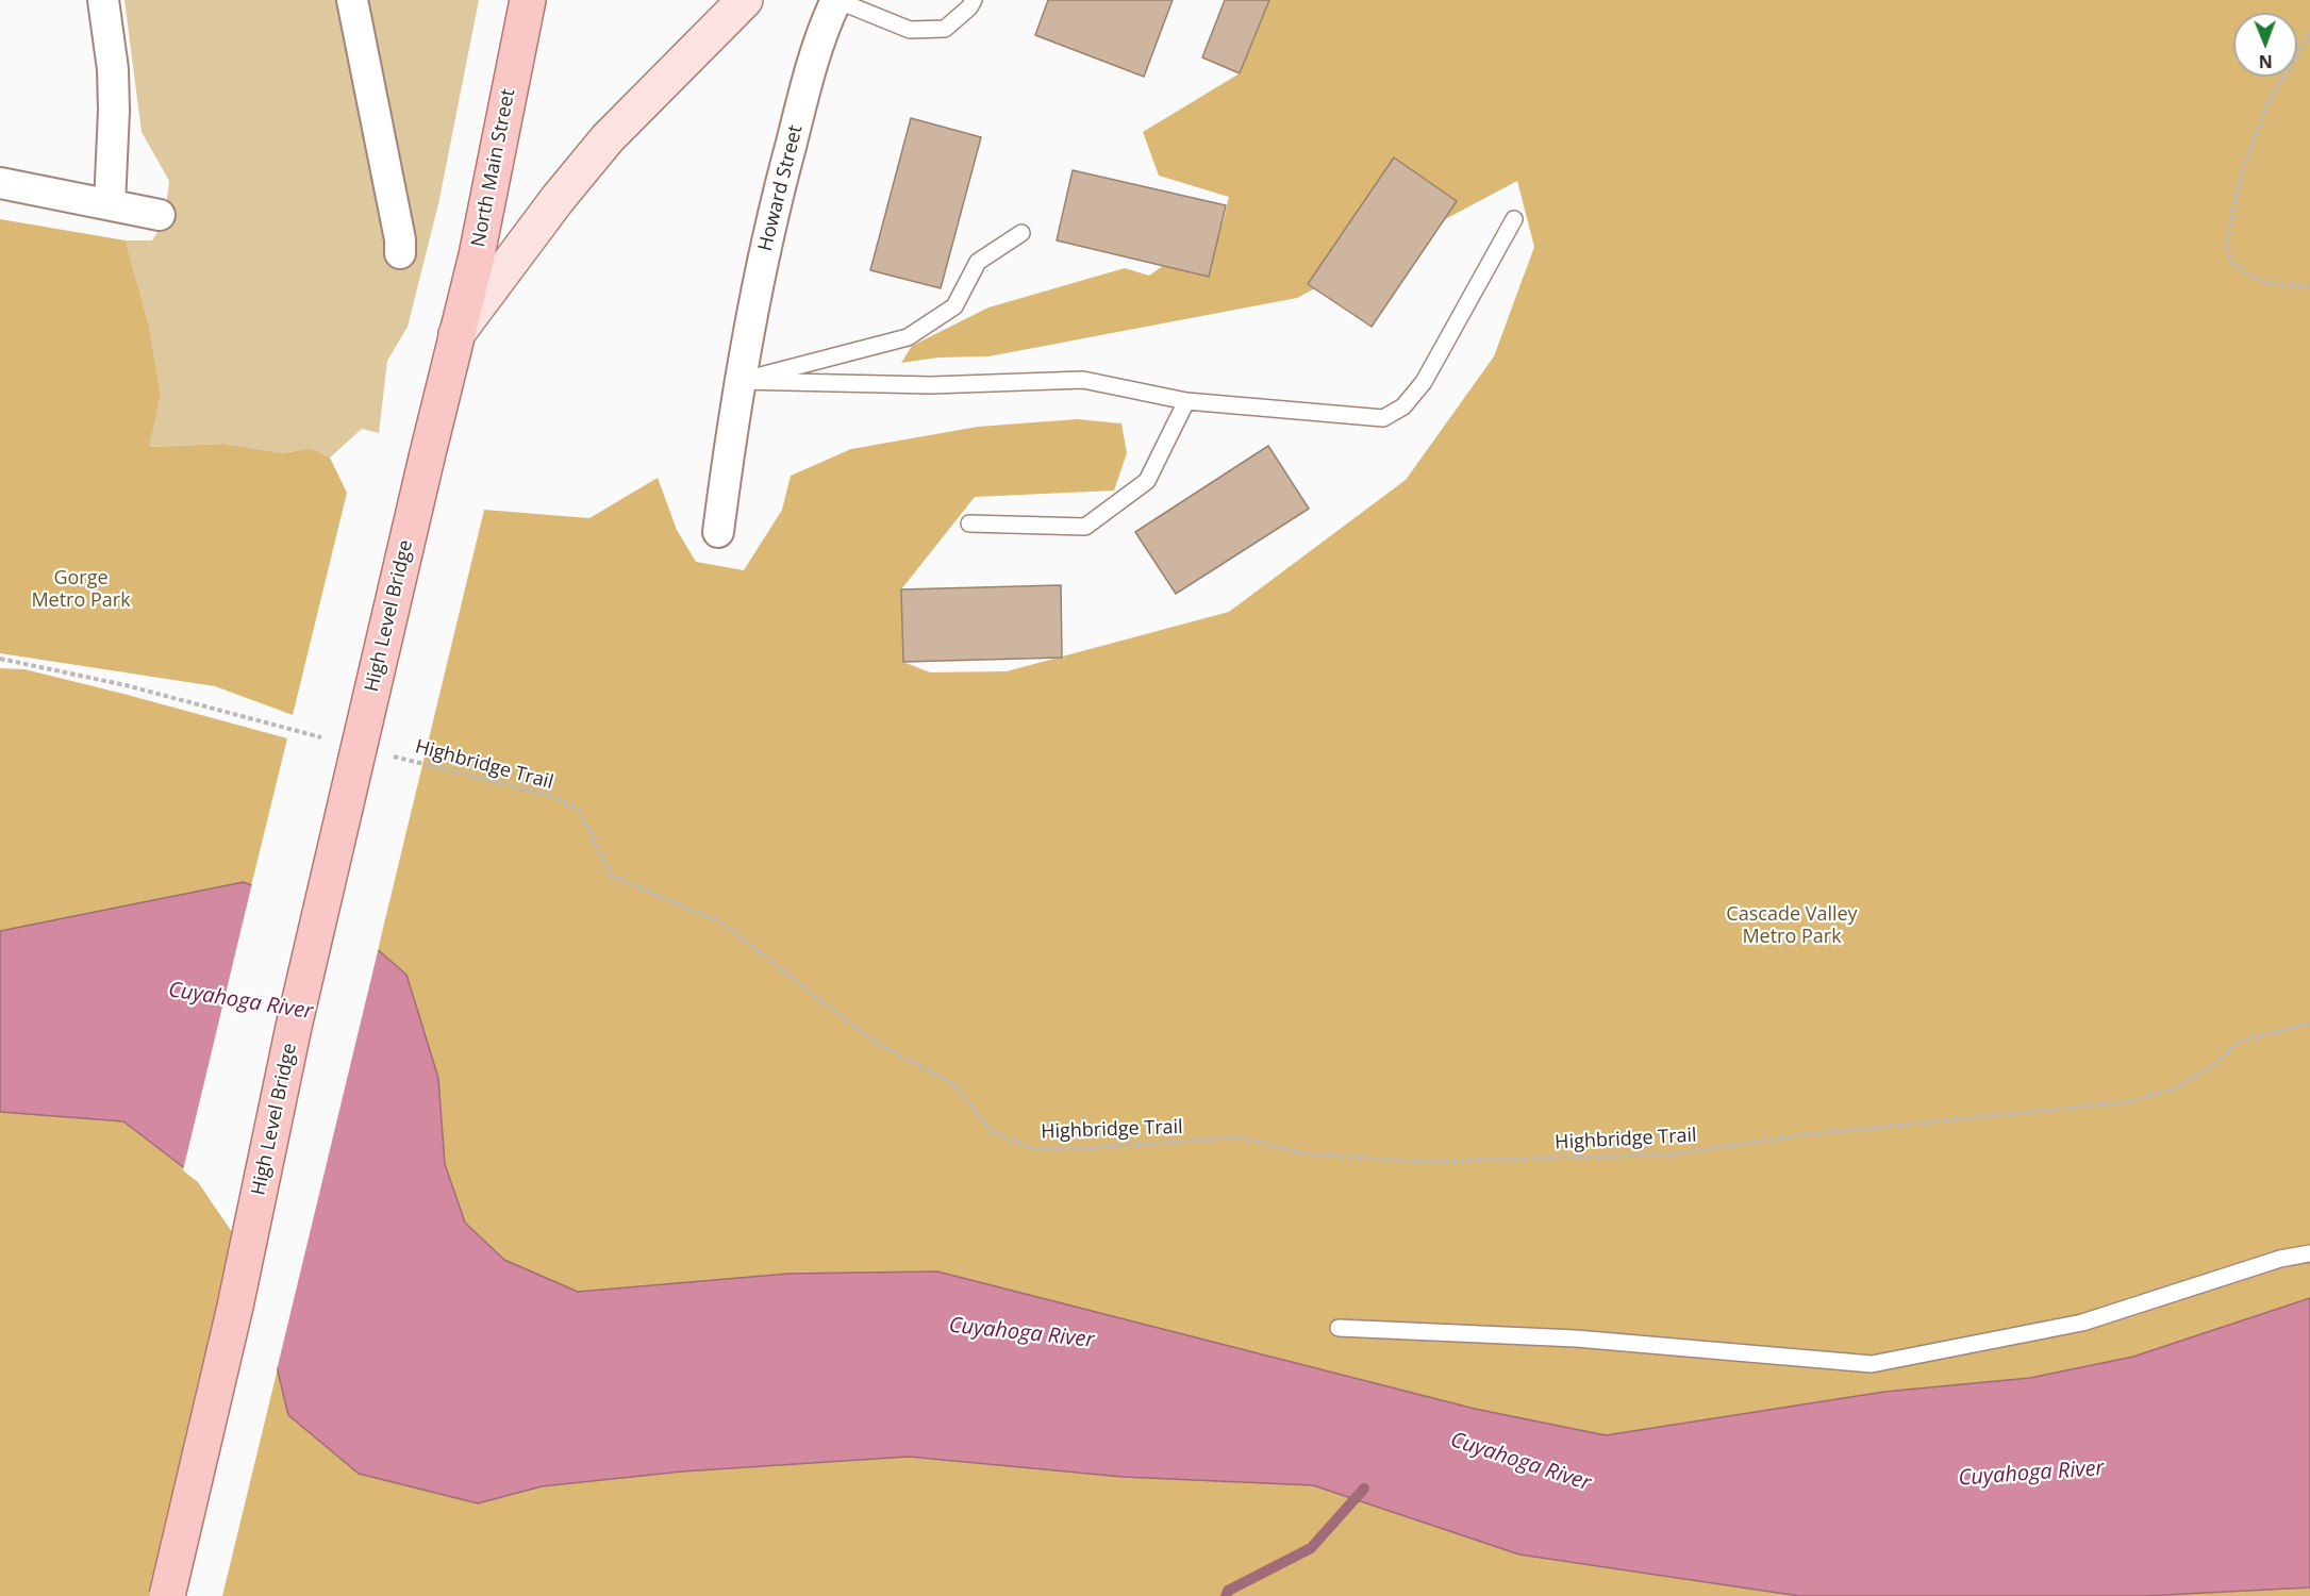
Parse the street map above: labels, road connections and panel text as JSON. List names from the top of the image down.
{
  "streets": {
    "main road": ["North Main Street", "High Level Bridge"],
    "street": ["Howard Street"],
    "path": ["Highbridge Trail"]
  },
  "crossings": [
    ["North Main Street", "High Level Bridge"]
  ],
  "water": ["Cuyahoga River"],
  "parks": ["Gorge Metro Park", "Cascade Valley Metro Park"],
  "north": "bottom"
}
